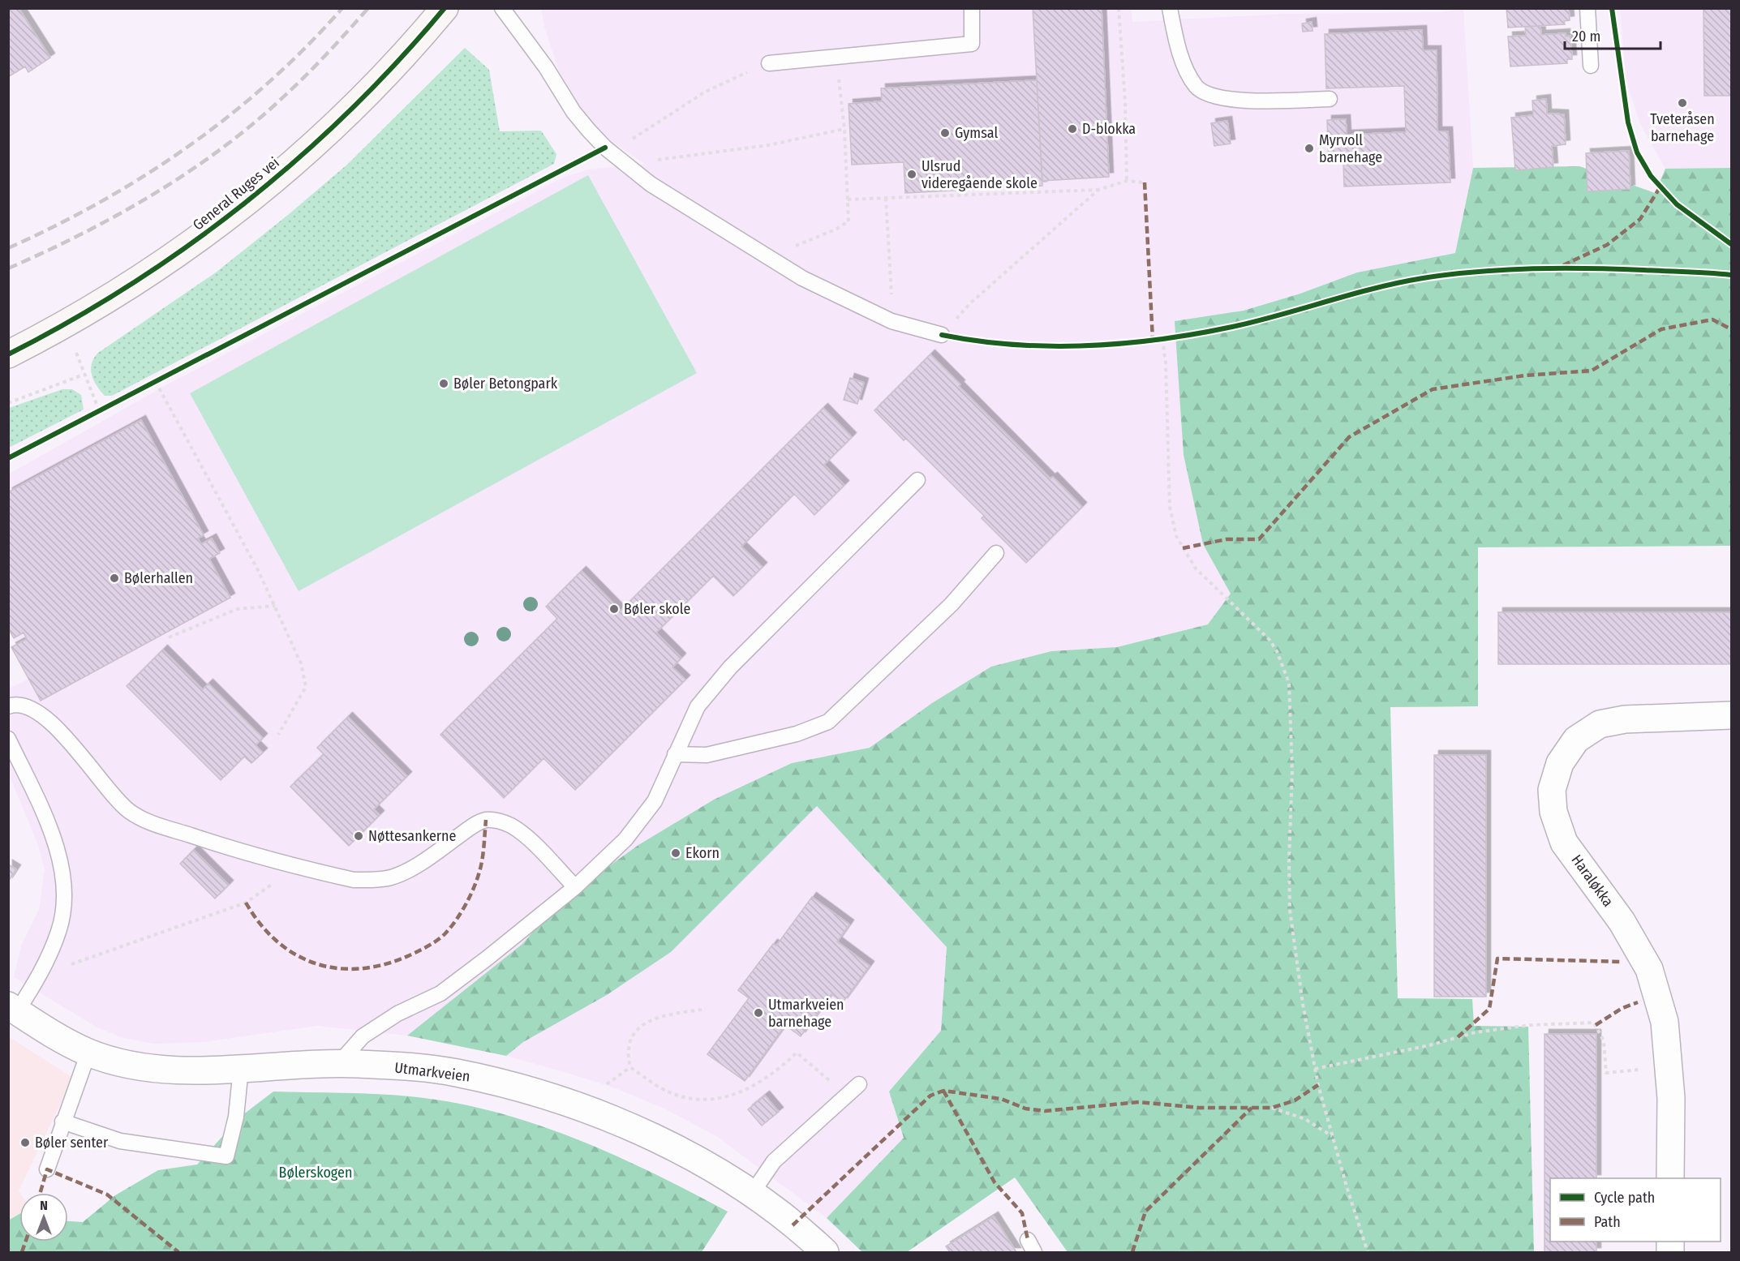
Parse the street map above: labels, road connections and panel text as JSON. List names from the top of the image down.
{
  "streets": {
    "main road": ["General Ruges vei"],
    "street": ["Haraløkka", "Utmarkveien"]
  },
  "parks": ["Bølerskogen"],
  "places": [
    "Tveteråsen barnehage",
    "D-blokka",
    "Gymsal",
    "Myrvoll barnehage",
    "Ulsrud videregående skole",
    "Bøler Betongpark",
    "Bølerhallen",
    "Bøler skole",
    "Nøttesankerne",
    "Ekorn",
    "Utmarkveien barnehage",
    "Bøler senter"
  ],
  "legend": ["Cycle path", "Path"],
  "scale_bar": "20 m",
  "north": "top"
}
